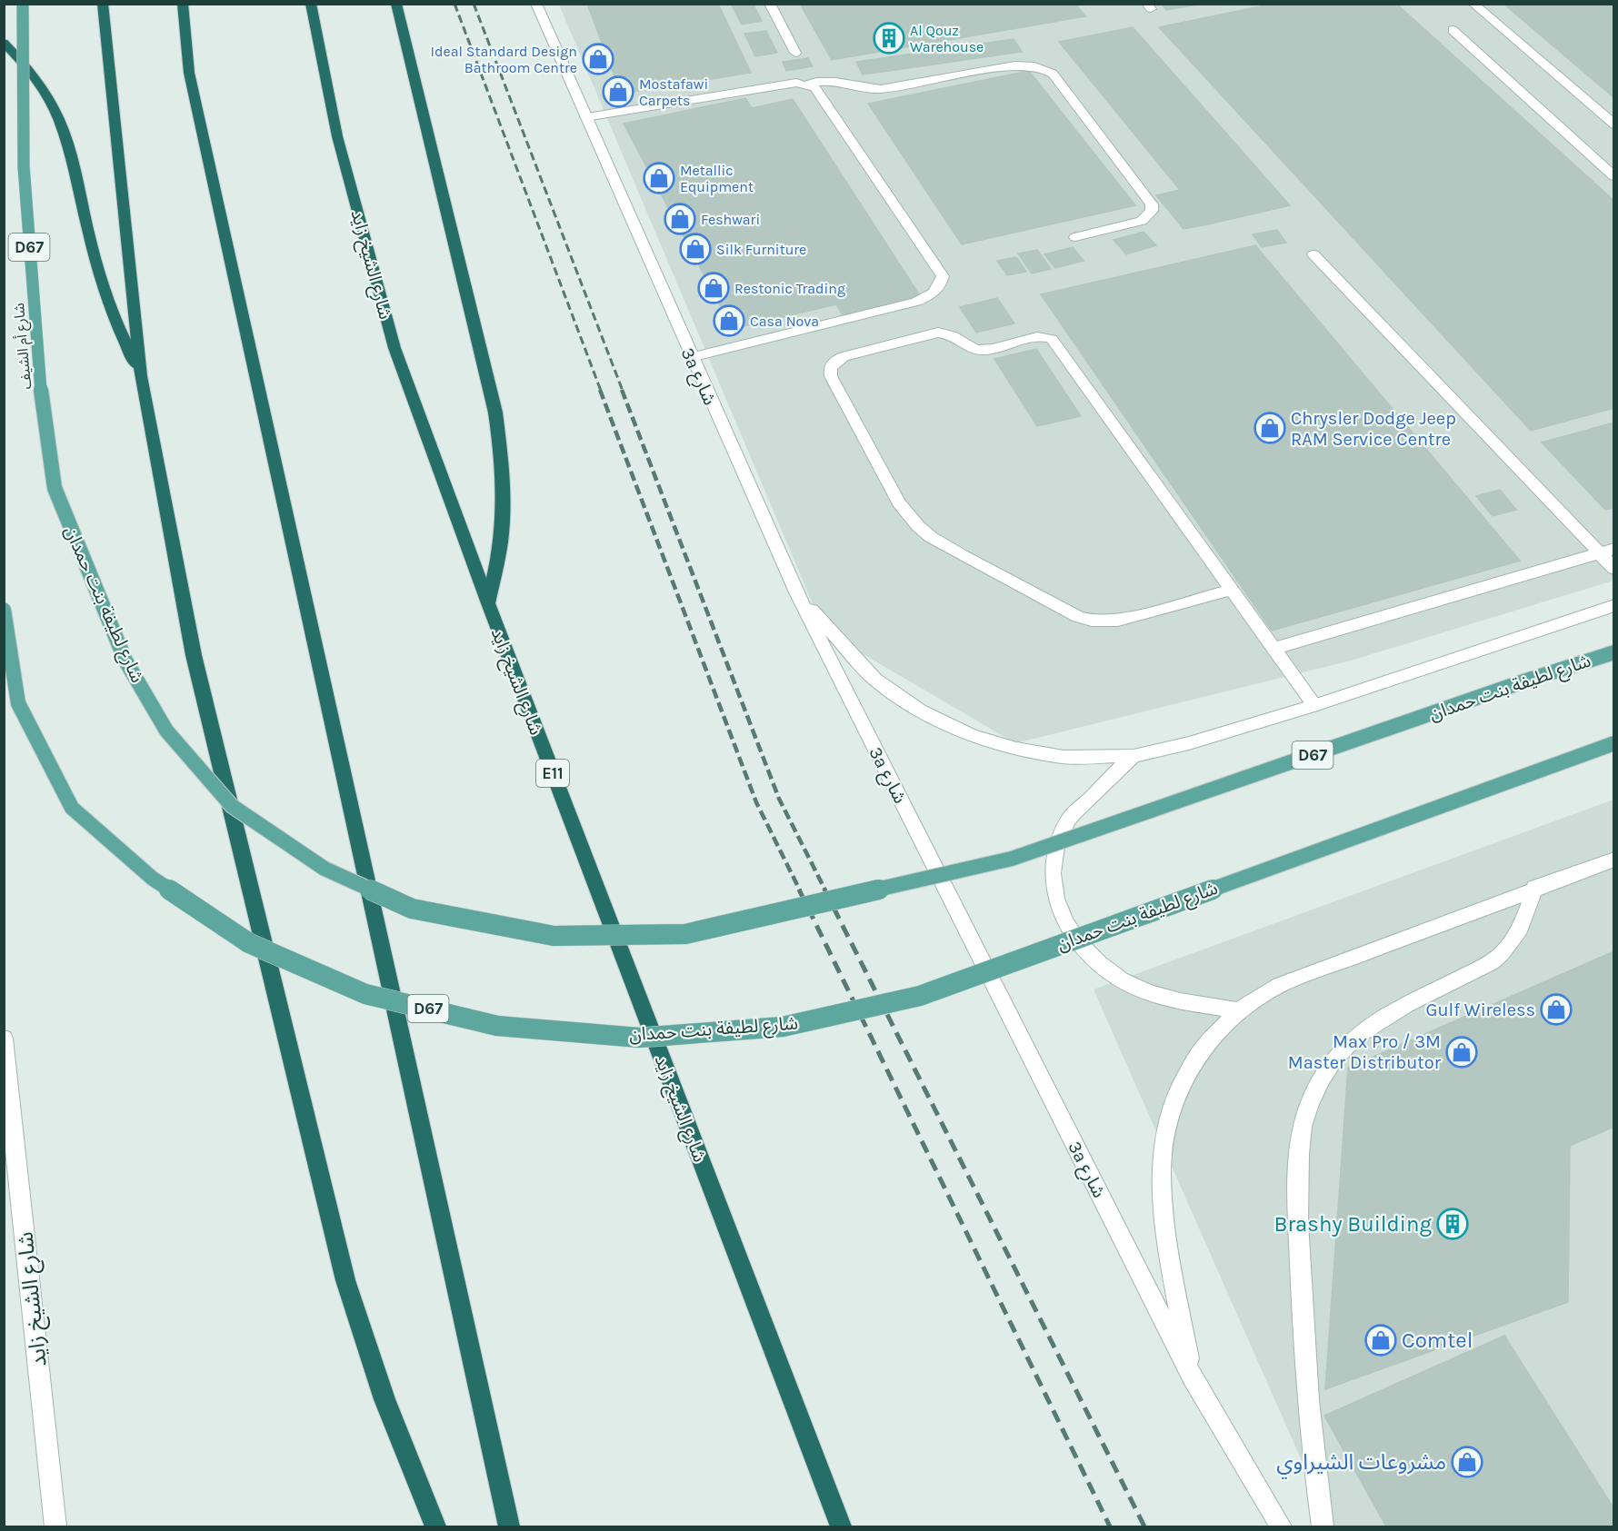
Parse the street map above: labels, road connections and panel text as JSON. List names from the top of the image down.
{
  "streets": {
    "highway": ["شارع الشيخ زايد", "E11"],
    "main road": ["D67", "شارع أم الشيف", "شارع لطيفة بنت حمدان"],
    "street": ["3a شارع"]
  },
  "crossings": [
    ["شارع أم الشيف", "شارع لطيفة بنت حمدان"]
  ],
  "places": {
    "building": ["Al Qouz Warehouse", "Brashy Building"],
    "shop": [
      "Ideal Standard Design Bathroom Centre",
      "Mostafawi Carpets",
      "Metallic Equipment",
      "Feshwari",
      "Silk Furniture",
      "Restonic Trading",
      "Casa Nova",
      "Chrysler Dodge Jeep RAM Service Centre",
      "Gulf Wireless",
      "Max Pro / 3M Master Distributor",
      "Comtel",
      "مشروعات الشيراوي"
    ]
  }
}
